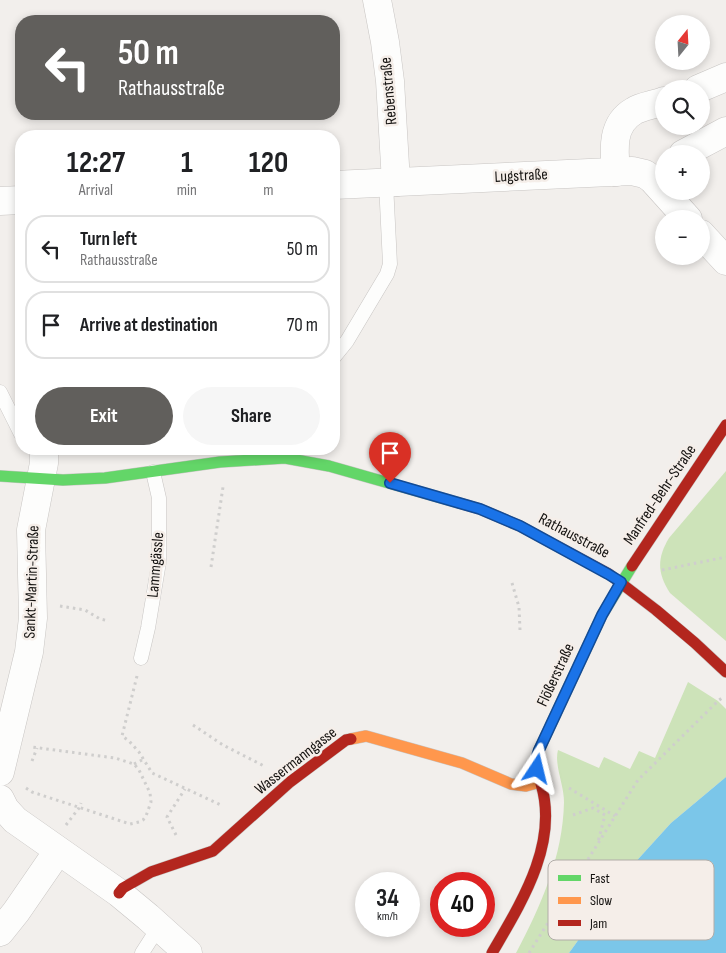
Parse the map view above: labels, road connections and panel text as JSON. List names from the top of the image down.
{
  "streets": {
    "street": [
      "Rebenstraße",
      "Lugstraße",
      "Manfred-Behr-Straße",
      "Rathausstraße",
      "Sankt-Martin-Straße",
      "Flößerstraße",
      "Wassermanngasse"
    ],
    "lane": ["Lammgässle"]
  },
  "crossings": [
    ["Rebenstraße", "Lugstraße"],
    ["Manfred-Behr-Straße", "Rathausstraße"],
    ["Manfred-Behr-Straße", "Flößerstraße"],
    ["Rathausstraße", "Lammgässle"],
    ["Rathausstraße", "Sankt-Martin-Straße"],
    ["Rathausstraße", "Flößerstraße"],
    ["Flößerstraße", "Wassermanngasse"]
  ],
  "legend": ["Fast", "Slow", "Jam"],
  "north": "top",
  "page": {
    "map_buttons": ["+", "−"],
    "turn": ["50 m", "Rathausstraße"],
    "eta": [
      "12:27",
      "Arrival",
      "1",
      "min",
      "120",
      "m"
    ],
    "list": [
      {
        "name": "Turn left",
        "note": "Rathausstraße",
        "value": "50 m"
      },
      {
        "name": "Arrive at destination",
        "value": "70 m"
      }
    ],
    "buttons": ["Exit", "Share"],
    "speed": "34 km/h",
    "limit": "40"
  }
}
